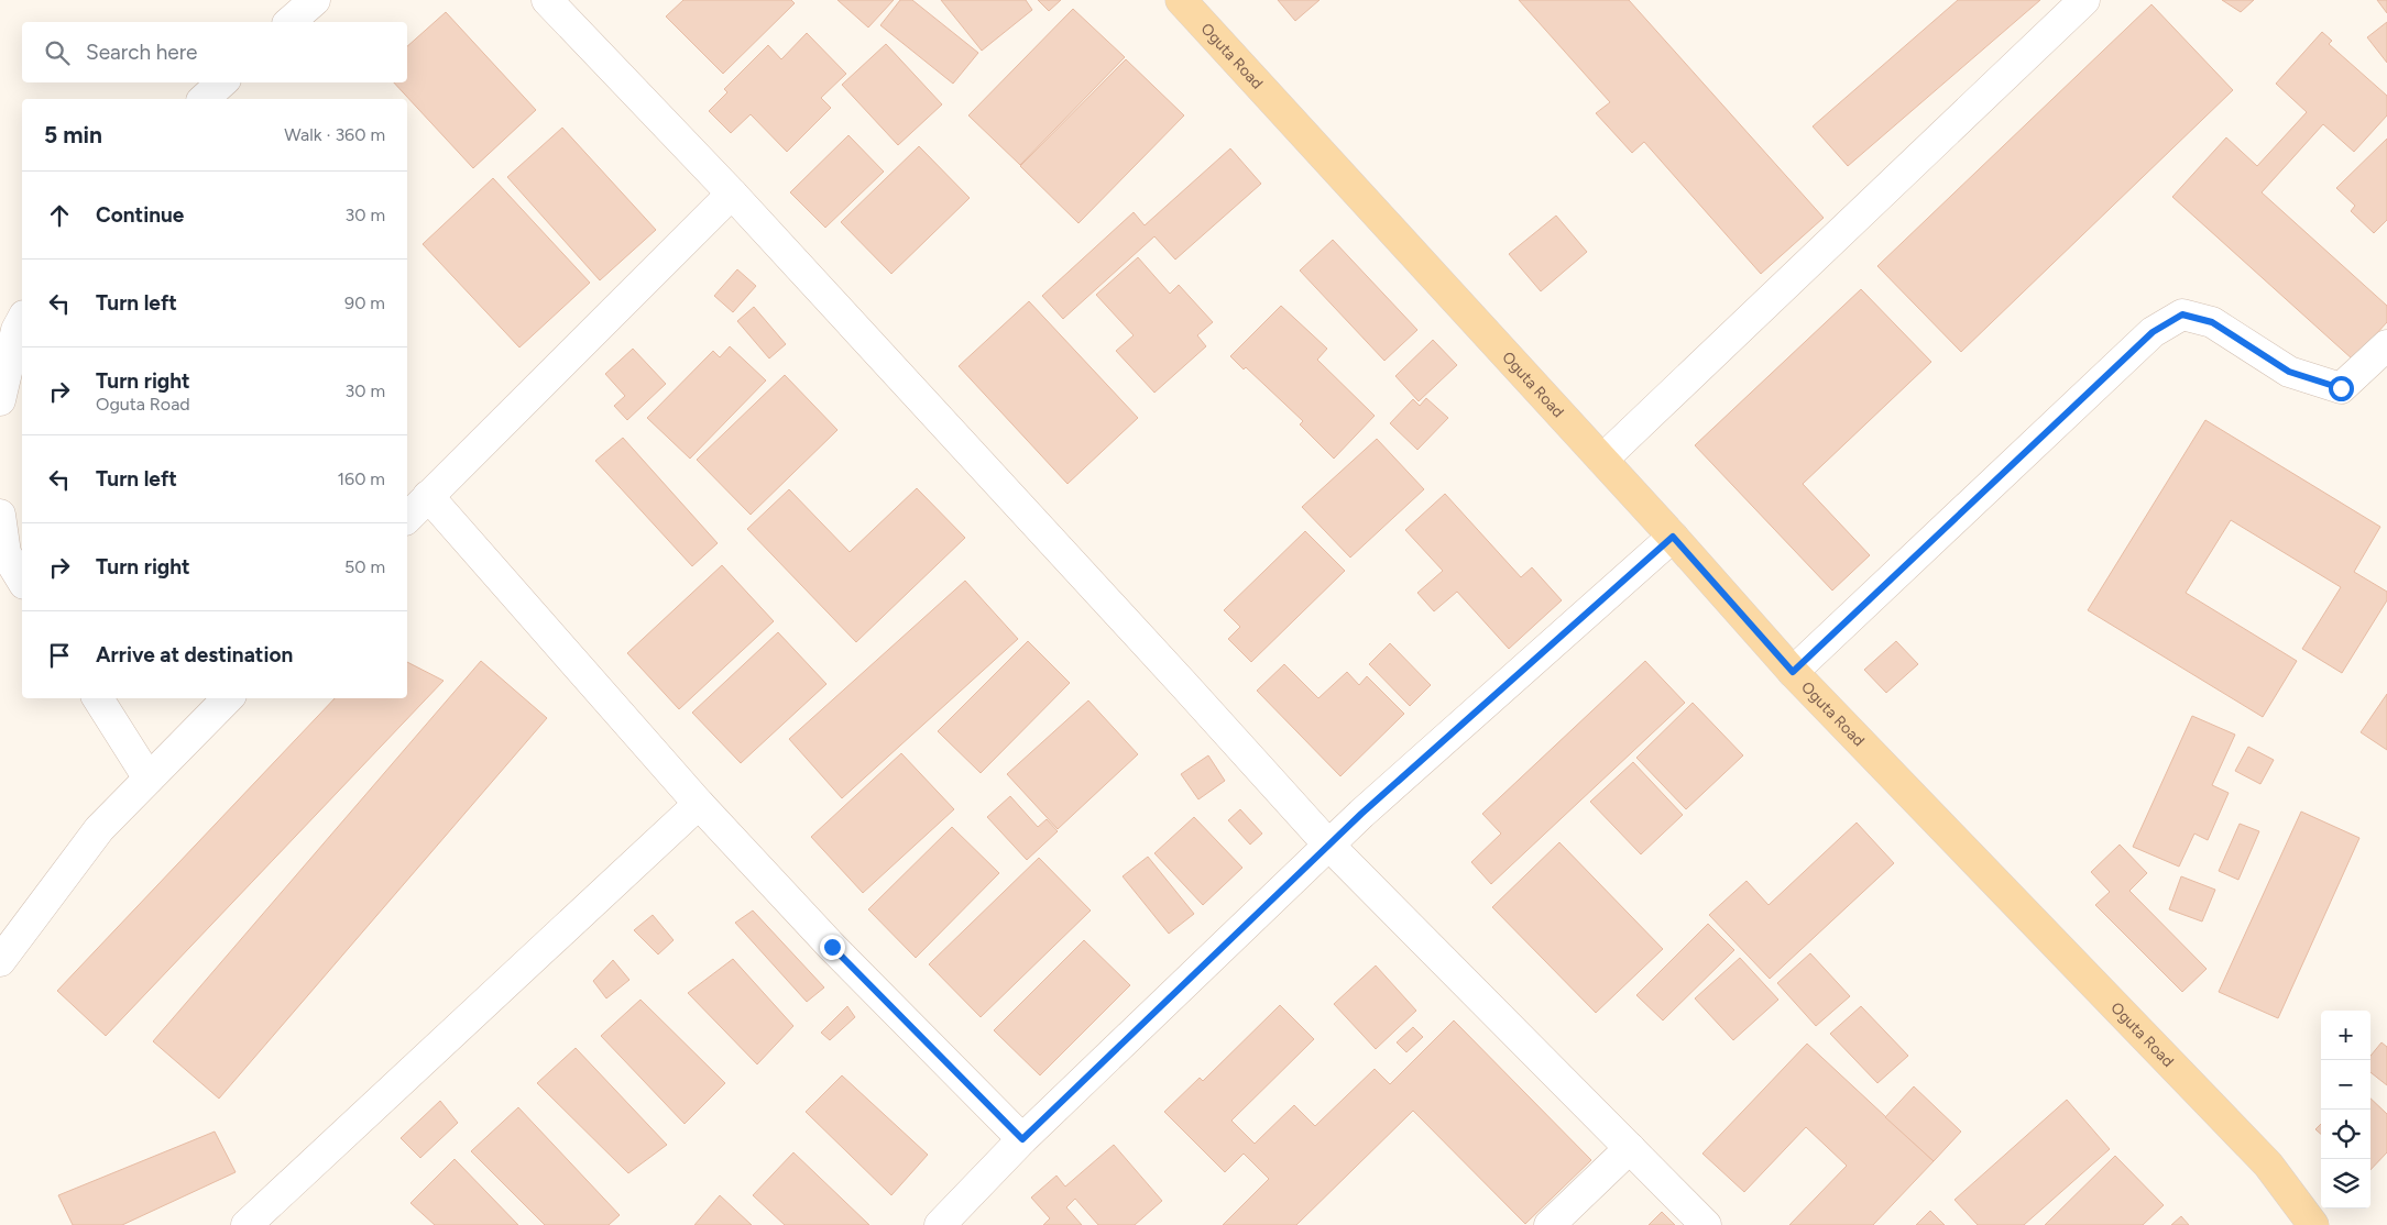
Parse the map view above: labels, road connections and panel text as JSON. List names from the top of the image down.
{
  "streets": {
    "main road": ["Oguta Road"]
  },
  "page": {
    "search": "Search here",
    "heading": ["5 min", "Walk · 360 m"],
    "list": [
      ["Continue", "30 m"],
      ["Turn left", "90 m"],
      ["Turn right", "Oguta Road", "30 m"],
      ["Turn left", "160 m"],
      ["Turn right", "50 m"],
      "Arrive at destination"
    ],
    "map_buttons": ["+", "−"]
  }
}
